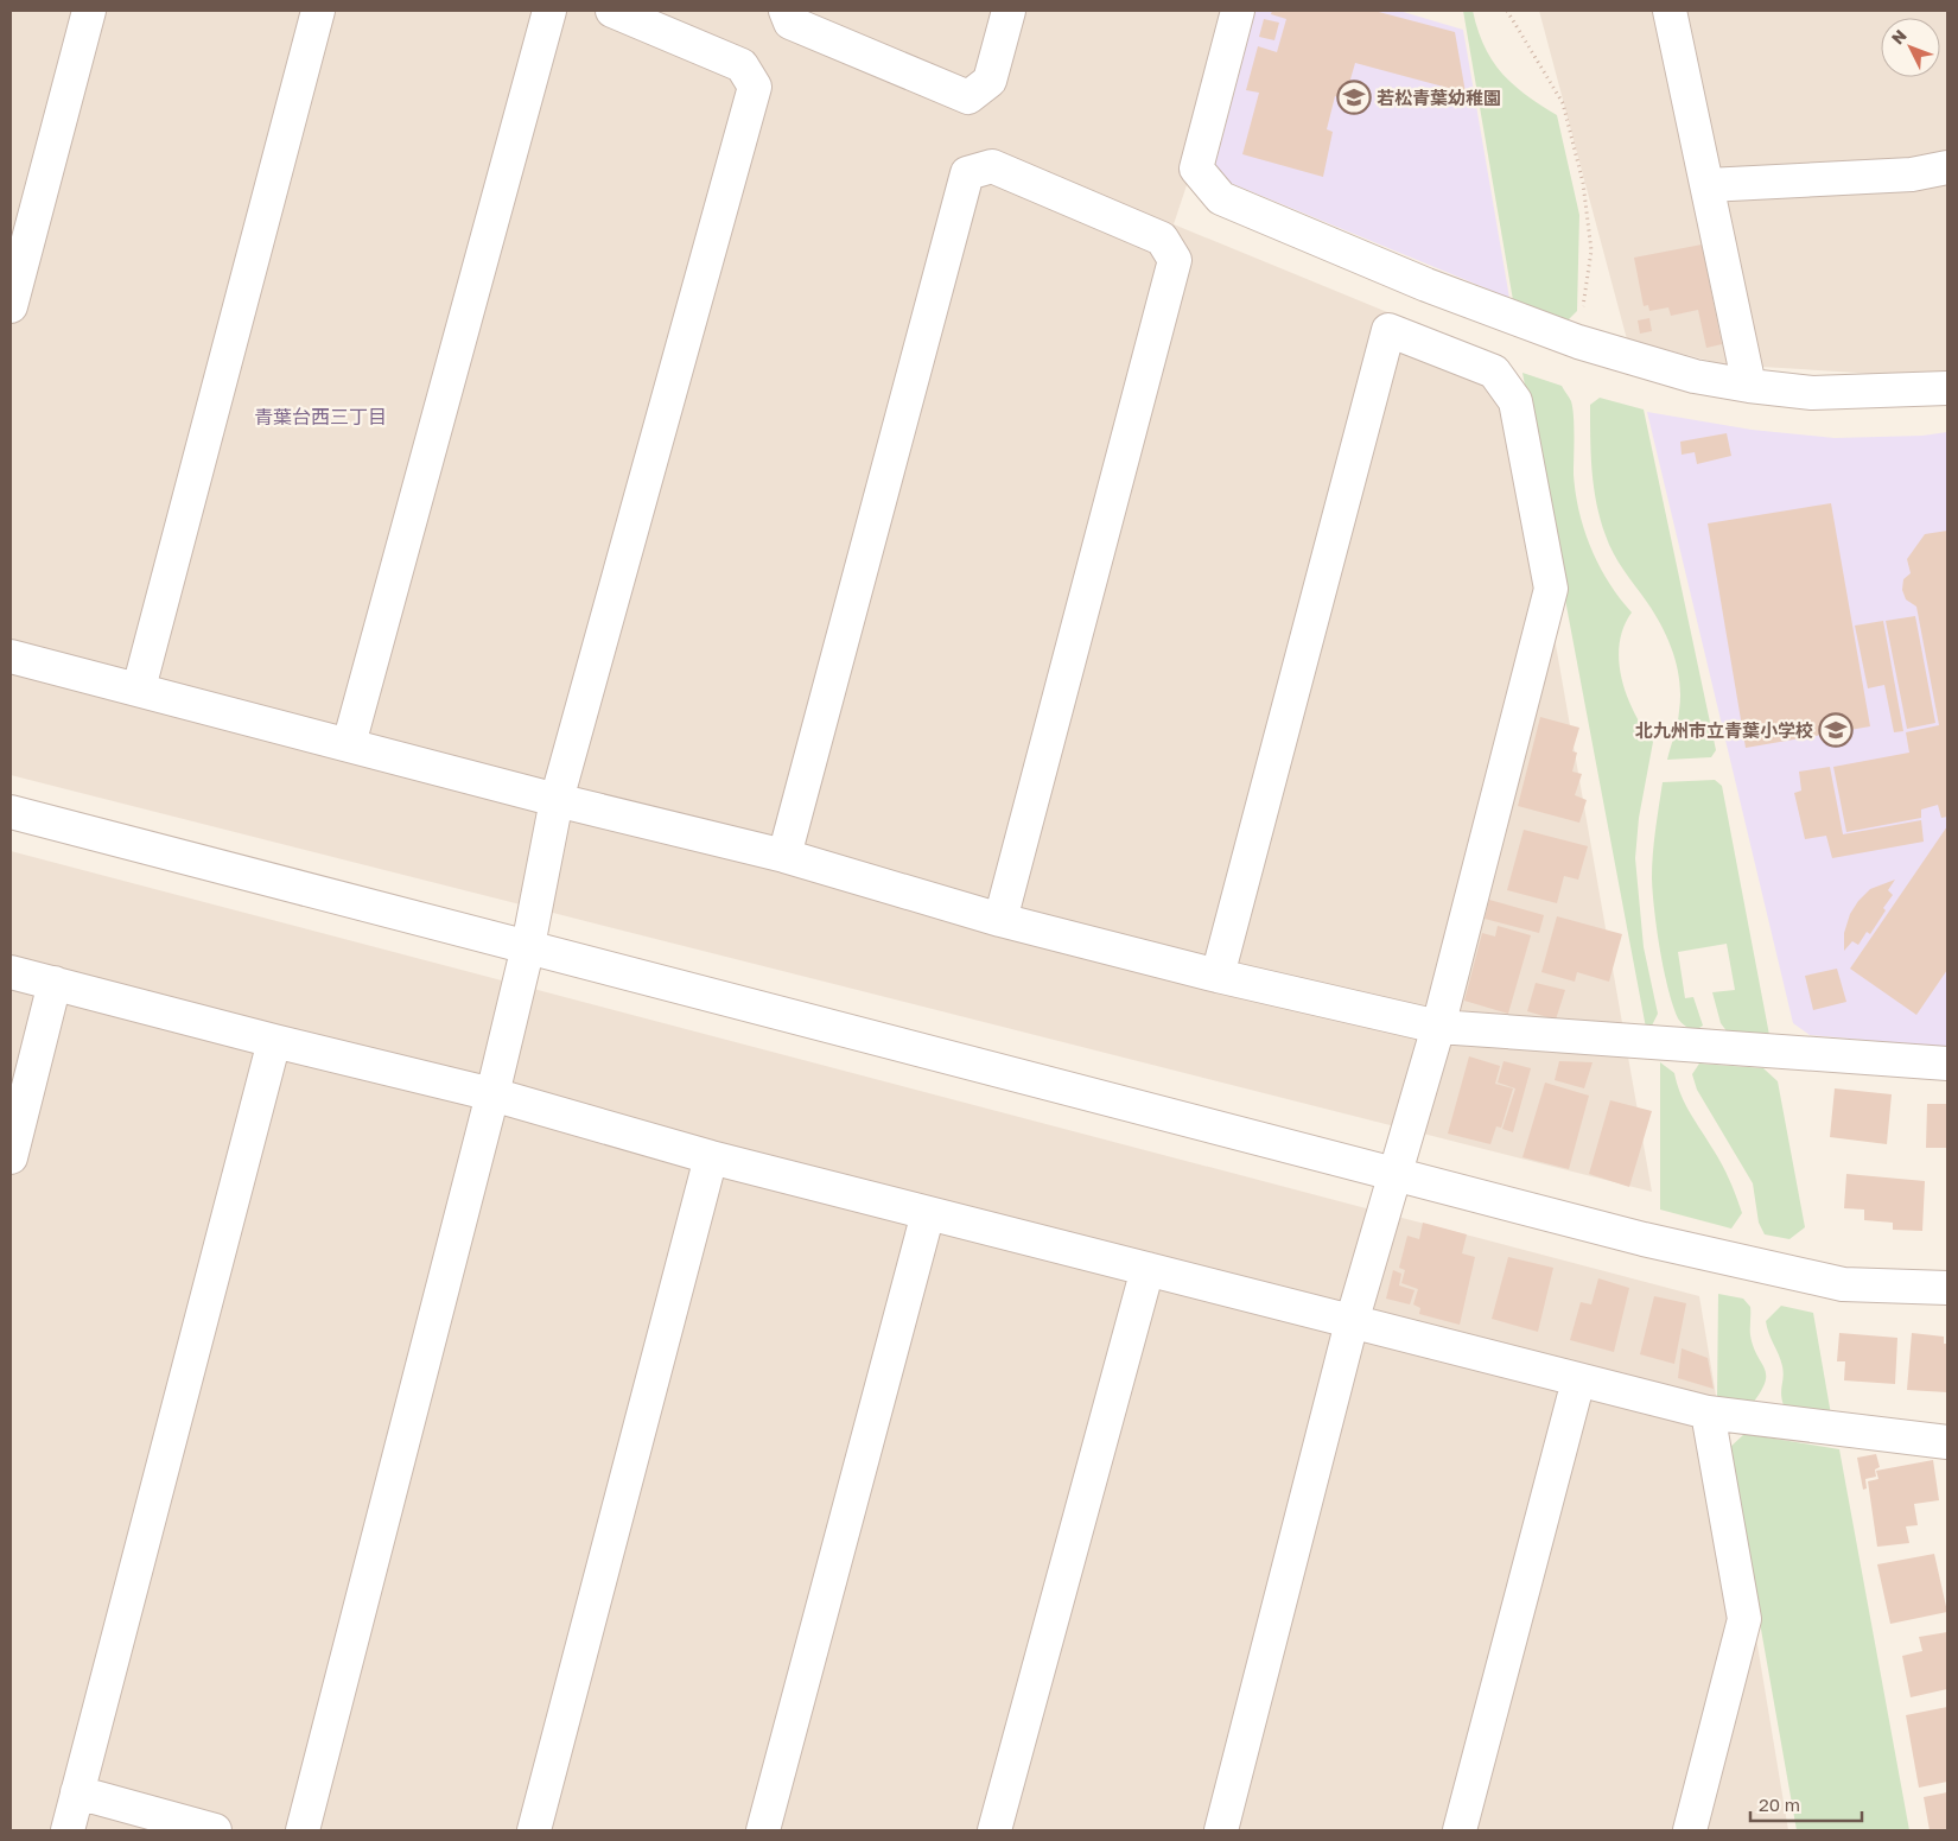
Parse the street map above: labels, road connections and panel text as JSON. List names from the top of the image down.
{
  "districts": ["青葉台西三丁目"],
  "places": {
    "school or university": ["若松青葉幼稚園", "北九州市立青葉小学校"]
  },
  "scale_bar": "20 m",
  "north": "top left"
}
